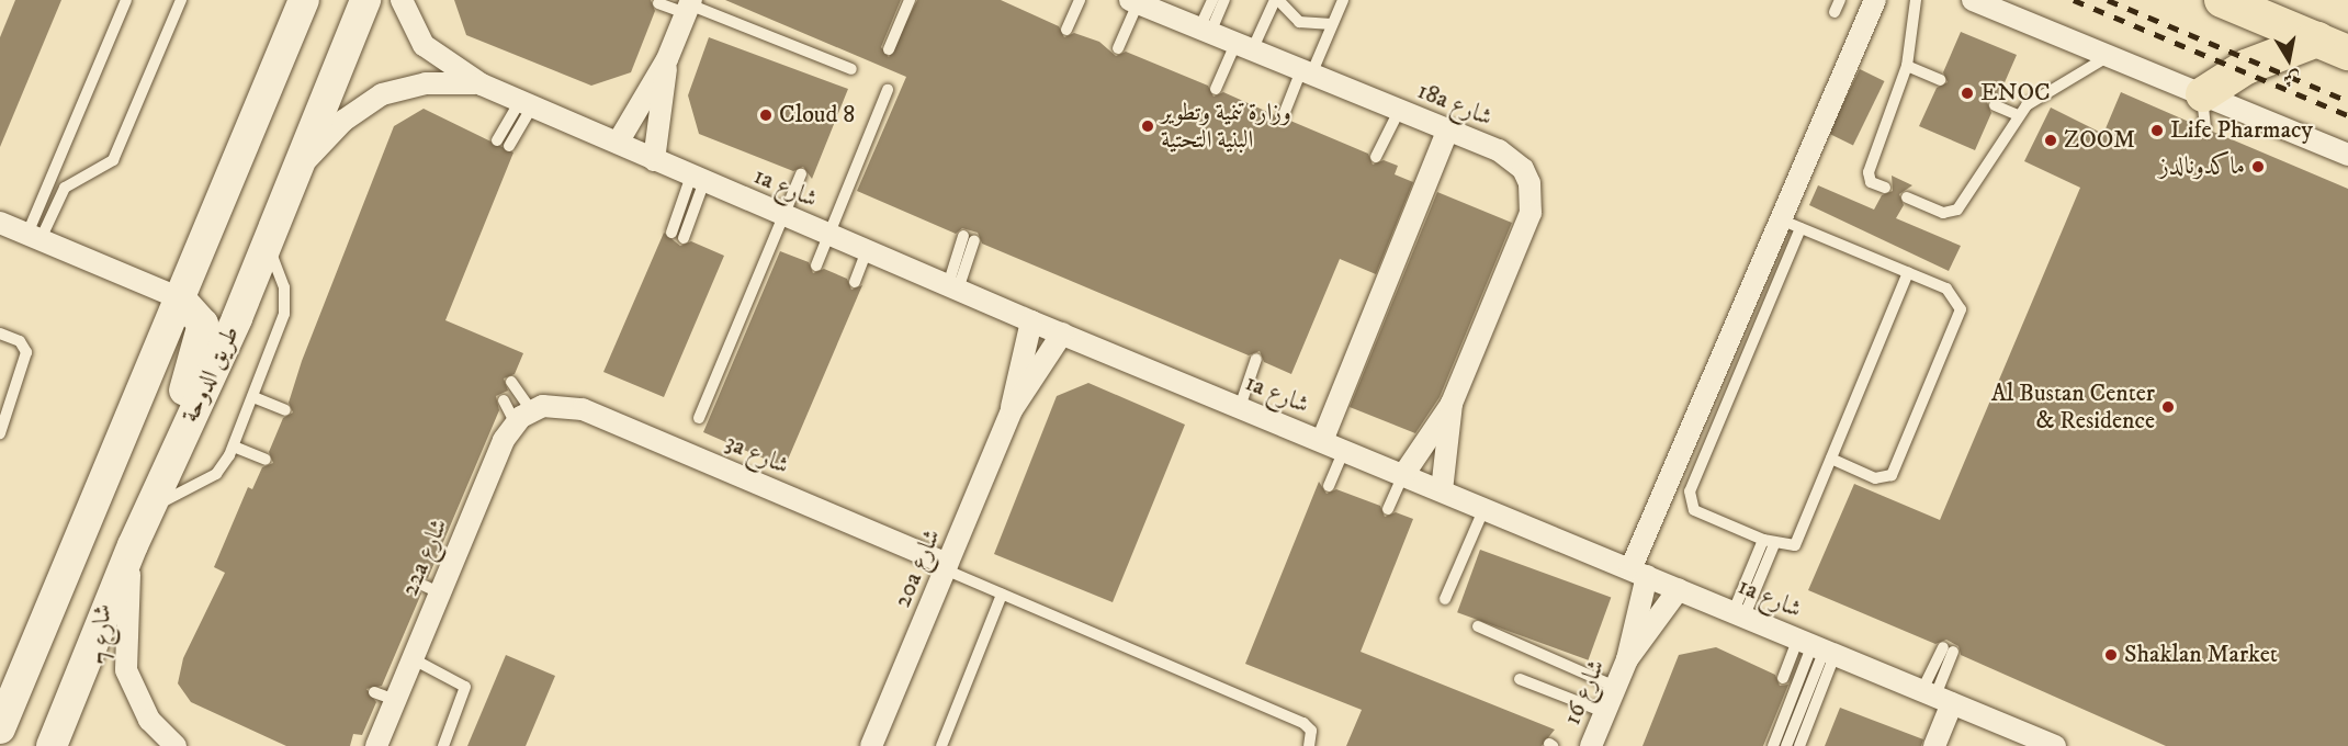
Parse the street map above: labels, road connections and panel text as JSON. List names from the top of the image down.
{
  "streets": {
    "main road": ["طريق الدوحة"],
    "street": [
      "18a شارع",
      "1a شارع",
      "3a شارع",
      "22a شارع",
      "20a شارع",
      "شارع 7",
      "شارع 16"
    ]
  },
  "crossings": [
    ["18a شارع", "1a شارع"],
    ["1a شارع", "طريق الدوحة"],
    ["1a شارع", "20a شارع"],
    ["1a شارع", "شارع 16"],
    ["طريق الدوحة", "شارع 7"],
    ["3a شارع", "22a شارع"],
    ["3a شارع", "20a شارع"]
  ],
  "places": [
    "ENOC",
    "Cloud 8",
    "وزارة تنمية وتطوير البنية التحتية",
    "Life Pharmacy",
    "ZOOM",
    "ماكدونالدز",
    "Al Bustan Center & Residence",
    "Shaklan Market"
  ],
  "north": "bottom"
}
